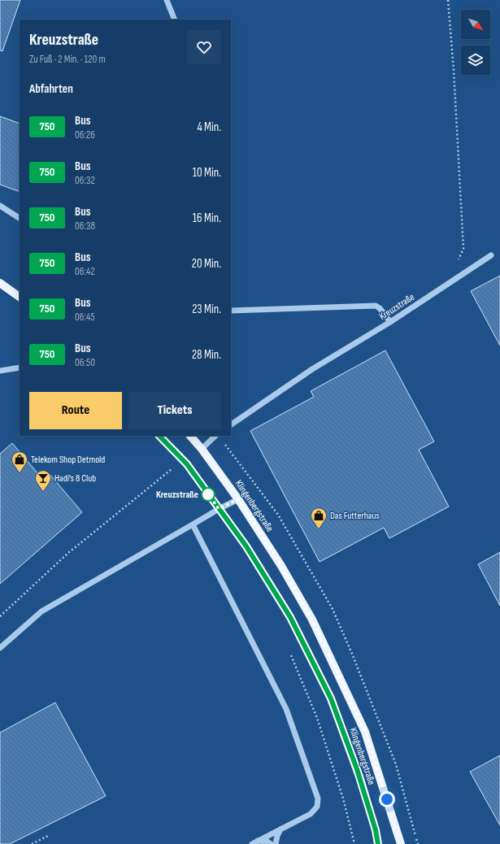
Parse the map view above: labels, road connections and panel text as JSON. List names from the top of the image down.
{
  "streets": {
    "main road": ["Klingenbergstraße"],
    "street": ["Kreuzstraße"]
  },
  "places": {
    "shop": ["Telekom Shop Detmold", "Das Futterhaus"],
    "bar": ["Hadi's 8 Club"],
    "other": ["Kreuzstraße"]
  },
  "lines": ["bus line 750"],
  "north": "bottom right",
  "page": {
    "heading": [
      ["Kreuzstraße", "Zu Fuß · 2 Min. · 120 m"],
      "Abfahrten"
    ],
    "list": [
      {
        "mark": "750",
        "name": "Bus",
        "note": "06:26",
        "value": "4 Min."
      },
      {
        "mark": "750",
        "name": "Bus",
        "note": "06:32",
        "value": "10 Min."
      },
      {
        "mark": "750",
        "name": "Bus",
        "note": "06:38",
        "value": "16 Min."
      },
      {
        "mark": "750",
        "name": "Bus",
        "note": "06:42",
        "value": "20 Min."
      },
      {
        "mark": "750",
        "name": "Bus",
        "note": "06:45",
        "value": "23 Min."
      },
      {
        "mark": "750",
        "name": "Bus",
        "note": "06:50",
        "value": "28 Min."
      }
    ],
    "buttons": ["Route", "Tickets"]
  }
}
